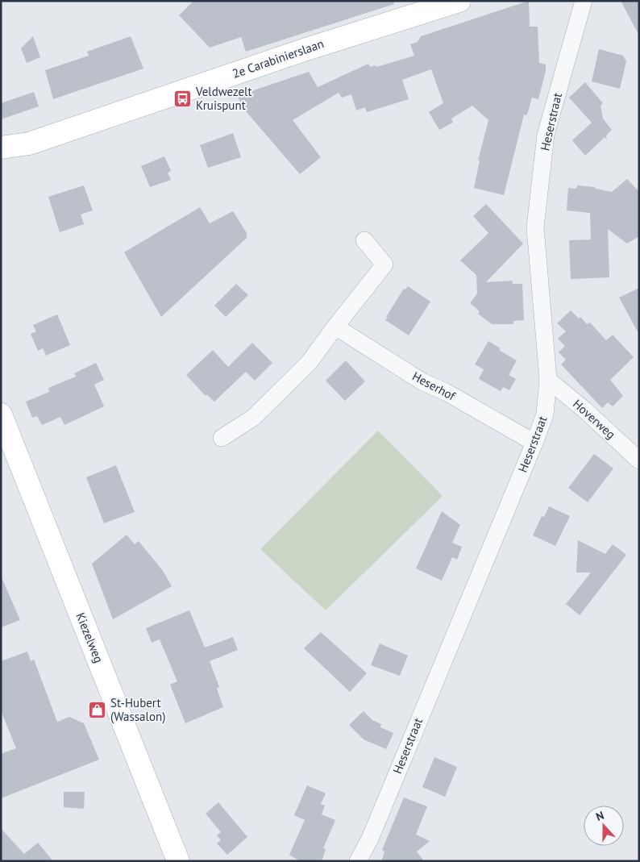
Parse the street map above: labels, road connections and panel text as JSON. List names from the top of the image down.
{
  "streets": {
    "main road": ["2e Carabinierslaan", "Kiezelweg"],
    "street": ["Heserstraat", "Heserhof", "Hoverweg"]
  },
  "crossings": [
    ["Heserstraat", "Heserhof"],
    ["Heserstraat", "Hoverweg"]
  ],
  "places": {
    "bus stop": ["Veldwezelt Kruispunt"],
    "shop": ["St-Hubert (Wassalon)"]
  },
  "north": "top"
}
